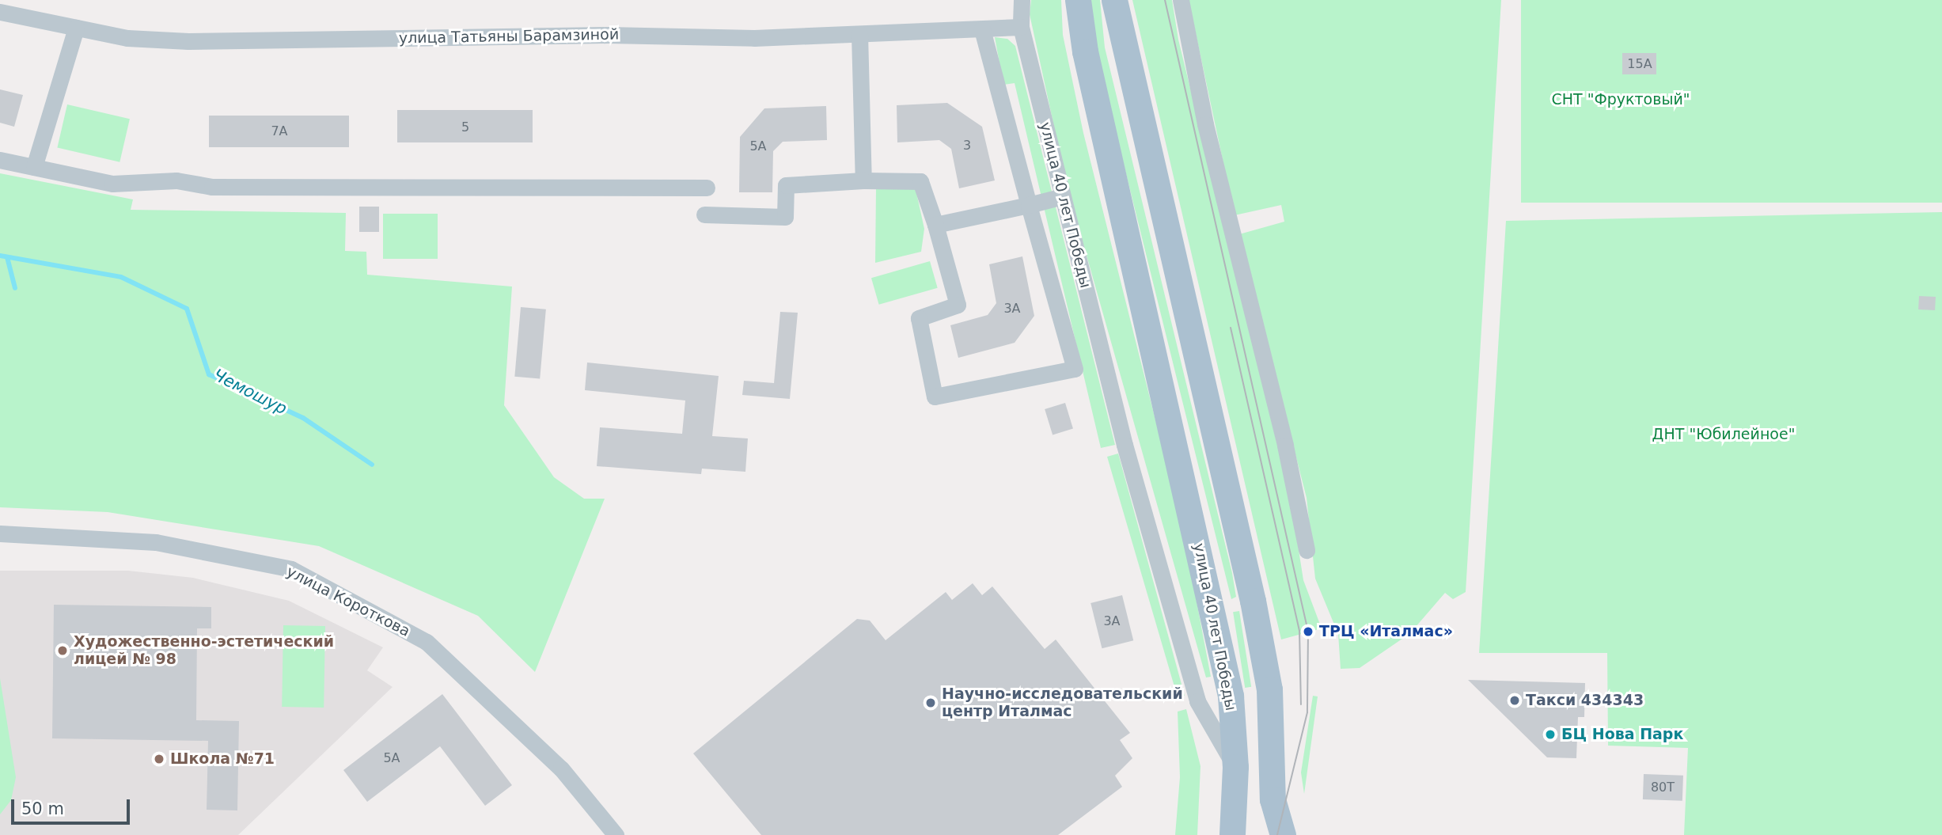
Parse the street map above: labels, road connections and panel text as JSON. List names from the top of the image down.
{
  "streets": {
    "main road": ["улица 40 лет Победы"],
    "street": ["улица Татьяны Барамзиной", "улица Короткова"]
  },
  "crossings": [
    ["улица Татьяны Барамзиной", "улица 40 лет Победы"]
  ],
  "water": ["Чемошур"],
  "parks": ["СНТ \"Фруктовый\"", "ДНТ \"Юбилейное\""],
  "places": [
    "ТРЦ «Италмас»",
    "Художественно-эстетический лицей № 98",
    "Такси 434343",
    "Научно-исследовательский центр Италмас",
    "БЦ Нова Парк",
    "Школа №71"
  ],
  "house_numbers": [
    "15А",
    "5",
    "7А",
    "3",
    "5А",
    "3А",
    "3А",
    "5А",
    "80Т"
  ],
  "scale_bar": "50 m"
}
